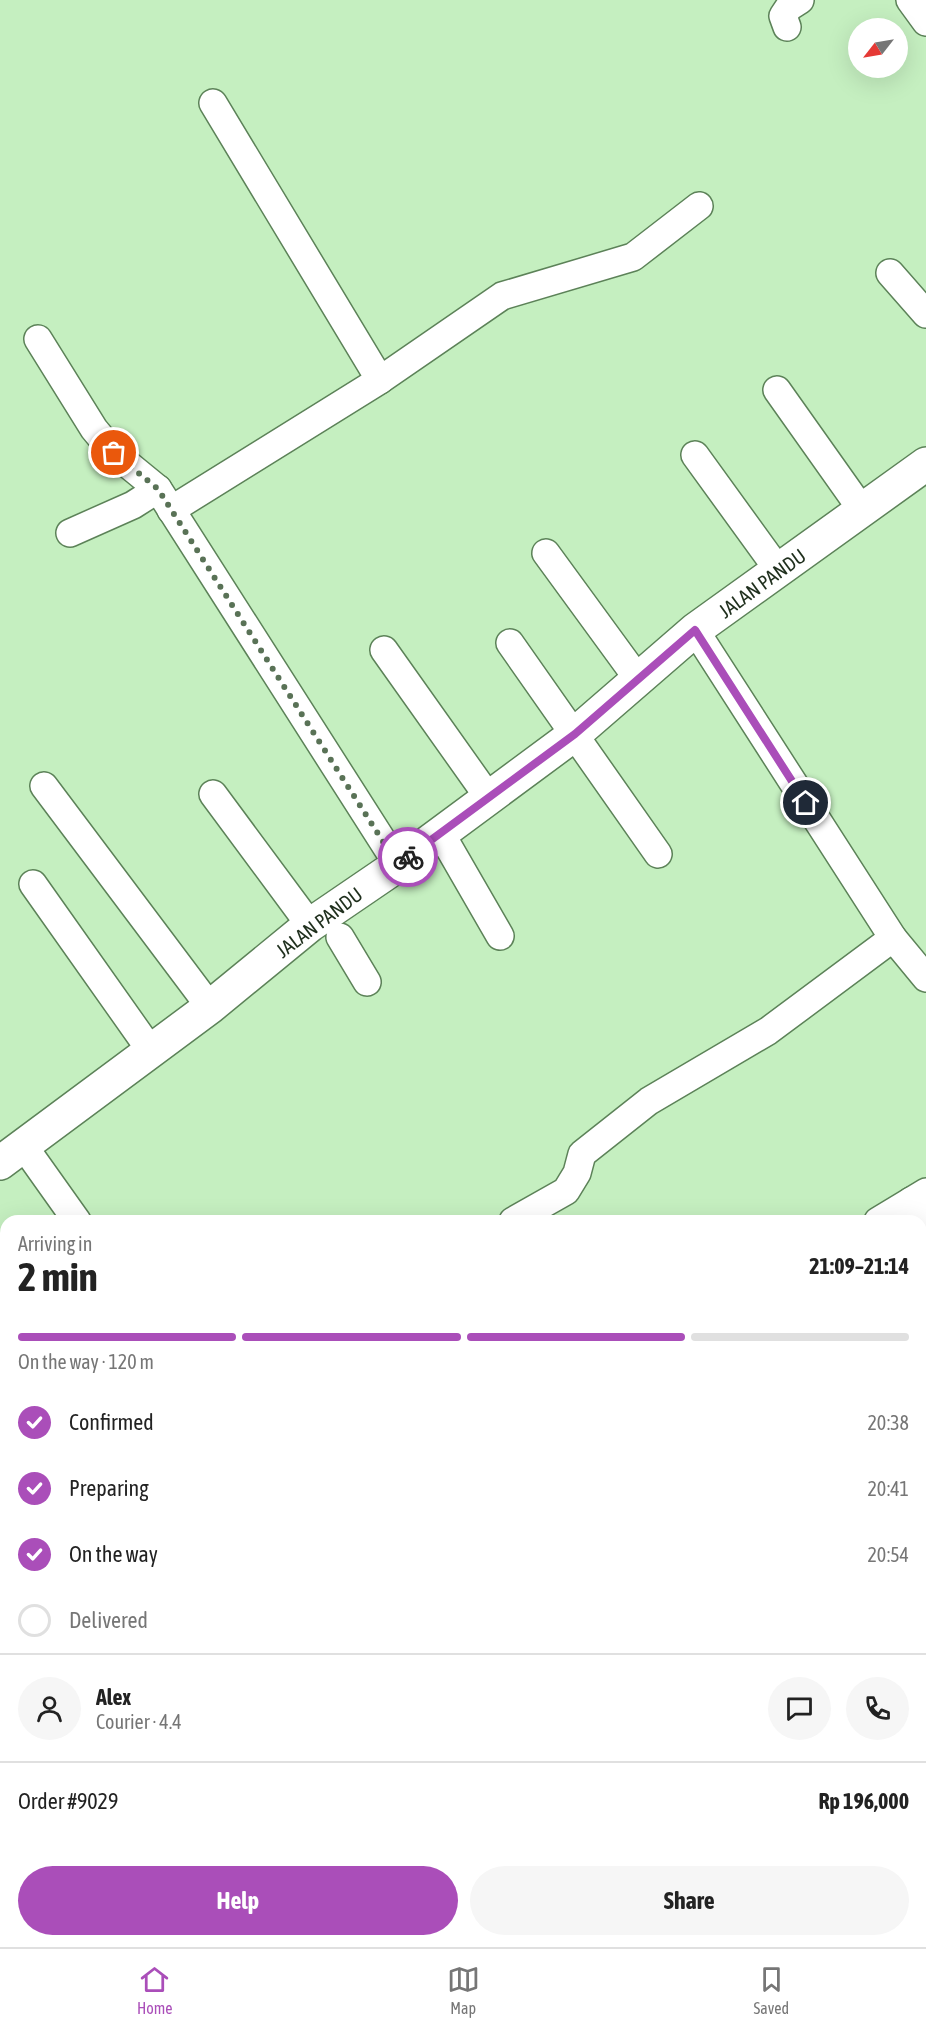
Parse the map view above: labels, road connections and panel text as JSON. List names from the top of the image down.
{
  "streets": {
    "street": ["JALAN PANDU"]
  },
  "north": "bottom left",
  "page": {
    "heading": ["2 min", "Arriving in", "21:09–21:14"],
    "panel": [
      "Alex",
      "Courier · 4.4",
      "Order #9029",
      "Rp 196,000"
    ],
    "bar": "On the way · 120 m",
    "list": [
      ["Confirmed", "20:38"],
      ["Preparing", "20:41"],
      ["On the way", "20:54"],
      "Delivered"
    ],
    "buttons": ["Help", "Share"],
    "tabs": ["Home", "Map", "Saved"]
  }
}
